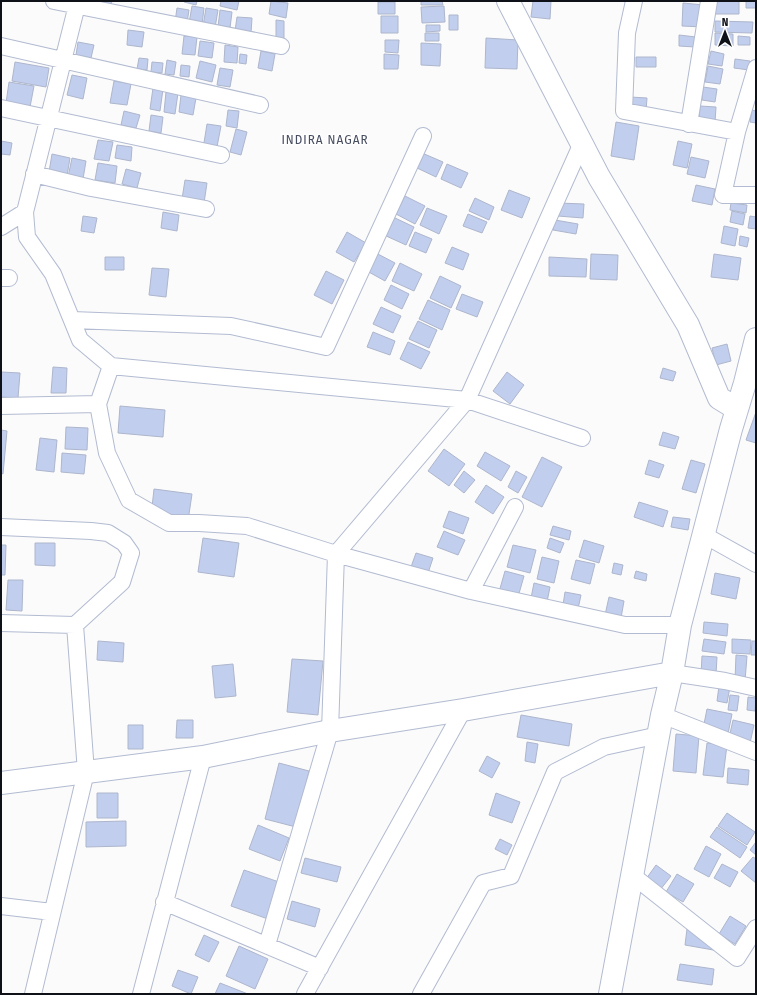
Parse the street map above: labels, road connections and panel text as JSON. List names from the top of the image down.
{
  "districts": ["INDIRA NAGAR"],
  "north": "top"
}
